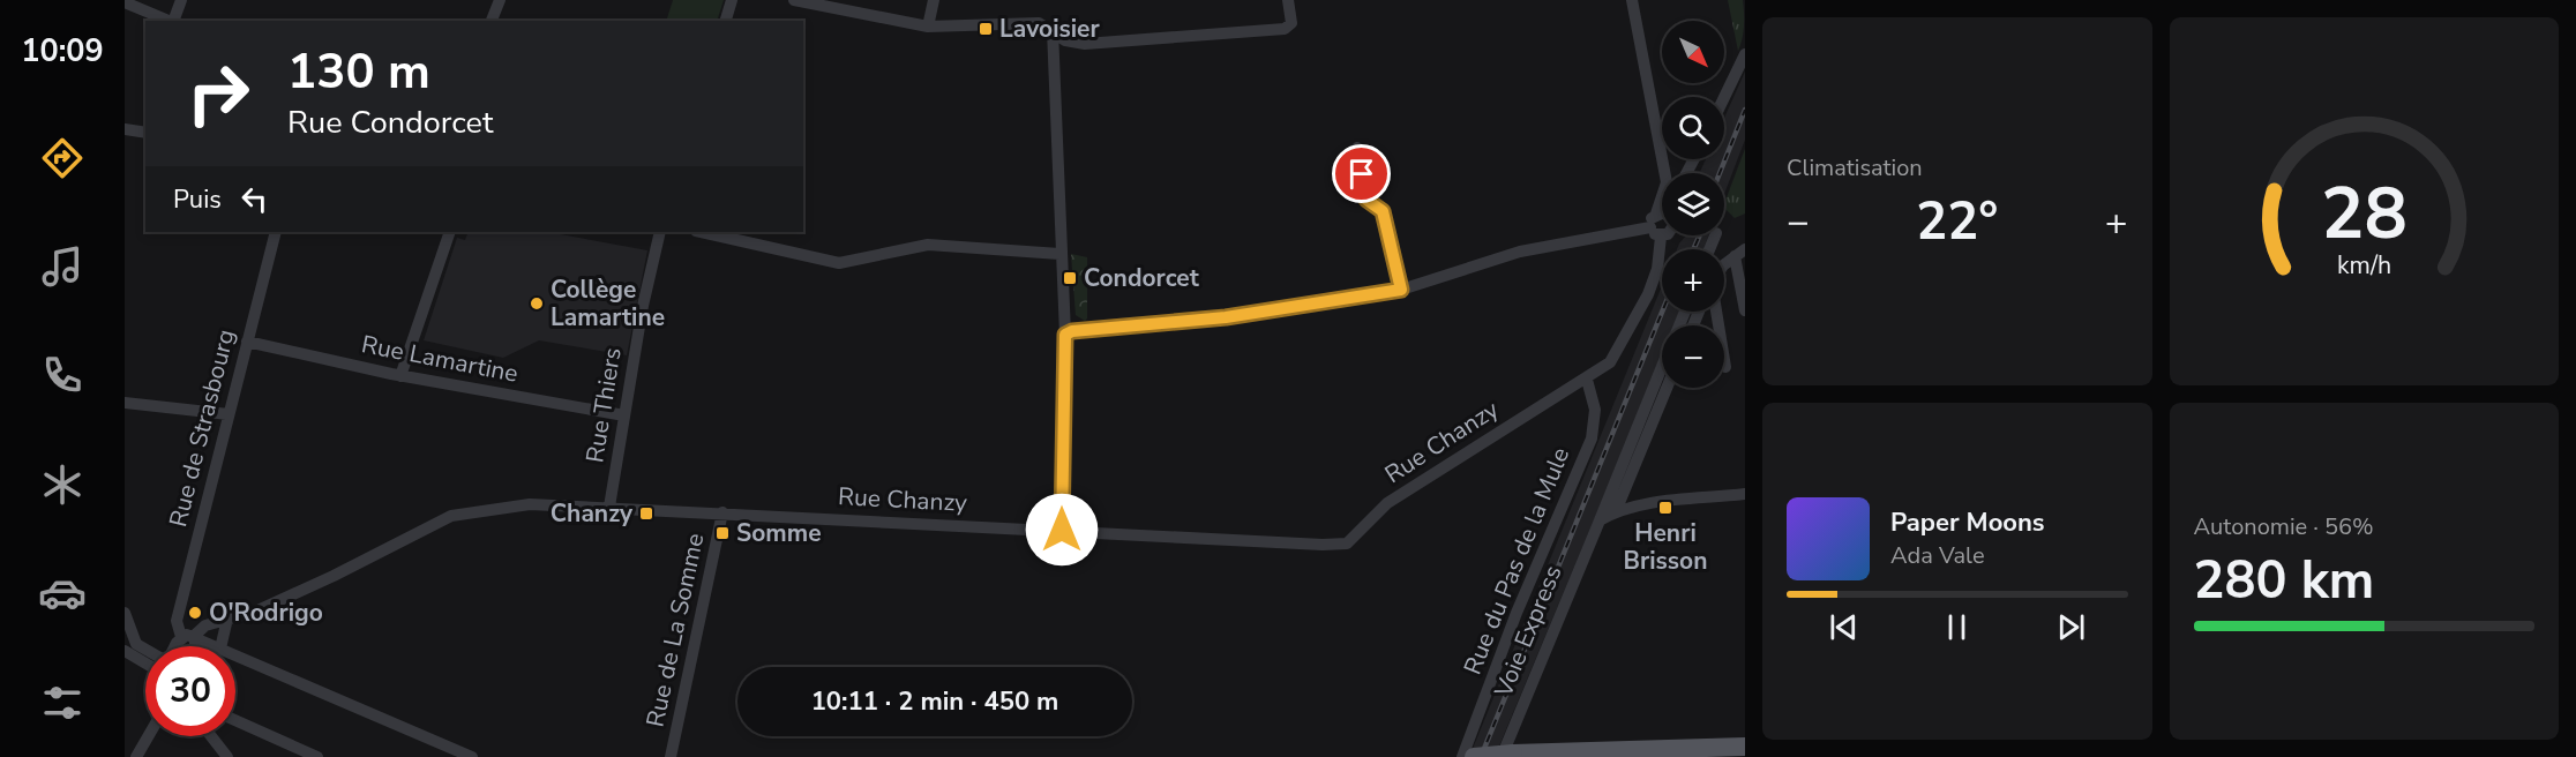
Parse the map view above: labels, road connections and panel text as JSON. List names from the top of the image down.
{
  "streets": {
    "street": [
      "Rue Lamartine",
      "Rue Thiers",
      "Rue de Strasbourg",
      "Rue Chanzy",
      "Rue du Pas de la Mule",
      "Rue de La Somme",
      "Voie Express"
    ]
  },
  "crossings": [
    ["Rue Lamartine", "Rue Thiers"],
    ["Rue Lamartine", "Rue de Strasbourg"],
    ["Rue Thiers", "Rue Chanzy"],
    ["Rue de Strasbourg", "Rue Chanzy"],
    ["Rue Chanzy", "Rue du Pas de la Mule"],
    ["Rue Chanzy", "Rue de La Somme"]
  ],
  "places": {
    "transit": [
      "Lavoisier",
      "Condorcet",
      "Henri Brisson",
      "Chanzy",
      "Somme"
    ],
    "other": ["Collège Lamartine", "O'Rodrigo"]
  },
  "north": "bottom right",
  "page": {
    "tabs": "10:09",
    "tile": [
      "Climatisation",
      ["Autonomie · 56%", "280 km"]
    ],
    "map_buttons": ["+", "−"],
    "turn": ["130 m", "Rue Condorcet"],
    "then": "Puis",
    "heat": ["−", "22°", "+"],
    "song": ["Paper Moons", "Ada Vale"],
    "limit": "30",
    "trip": "10:11 · 2 min · 450 m",
    "gauge": ["28", "km/h"]
  }
}
